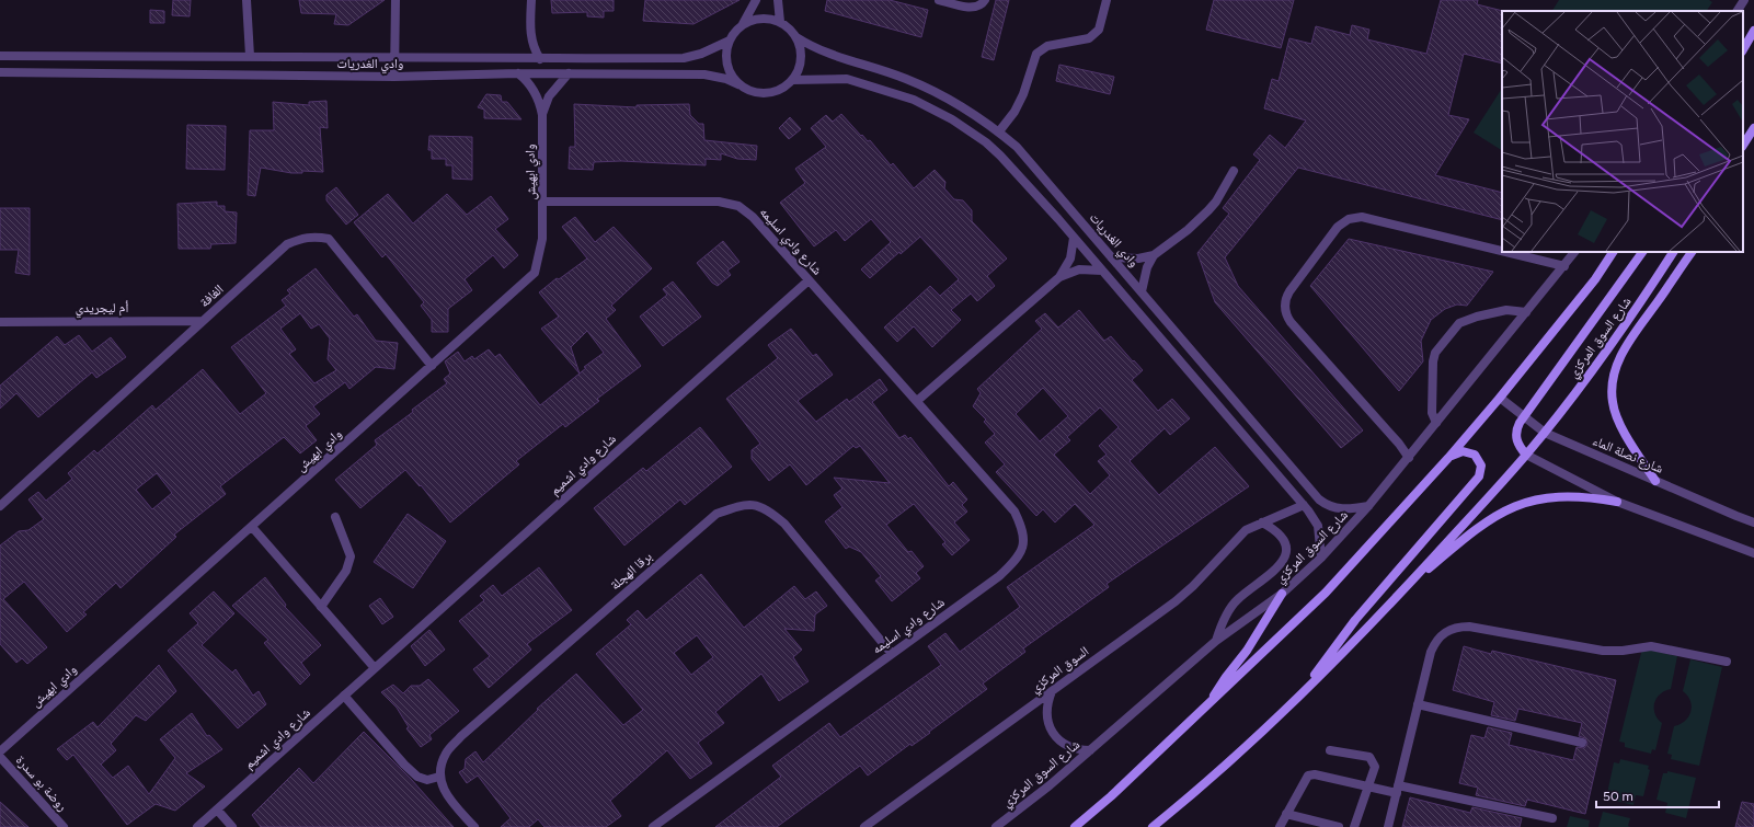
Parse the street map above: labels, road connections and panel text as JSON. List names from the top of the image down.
{
  "streets": {
    "main road": ["شارع السوق المركزي"],
    "street": [
      "وادي الغدريات",
      "وادي ابهيش",
      "شارع وادي اسليمه",
      "الغافة",
      "أم ليجريدي",
      "شارع نصلة الماء",
      "شارع وادي اشميم",
      "برقا الهجلة",
      "السوق المركزي",
      "روضة بو سدرة"
    ]
  },
  "crossings": [
    ["وادي الغدريات", "وادي ابهيش"],
    ["وادي الغدريات", "شارع السوق المركزي"],
    ["وادي ابهيش", "شارع وادي اسليمه"],
    ["وادي ابهيش", "الغافة"],
    ["شارع وادي اسليمه", "شارع وادي اشميم"],
    ["شارع وادي اسليمه", "برقا الهجلة"],
    ["الغافة", "أم ليجريدي"],
    ["شارع السوق المركزي", "شارع نصلة الماء"]
  ],
  "scale_bar": "50 m"
}
